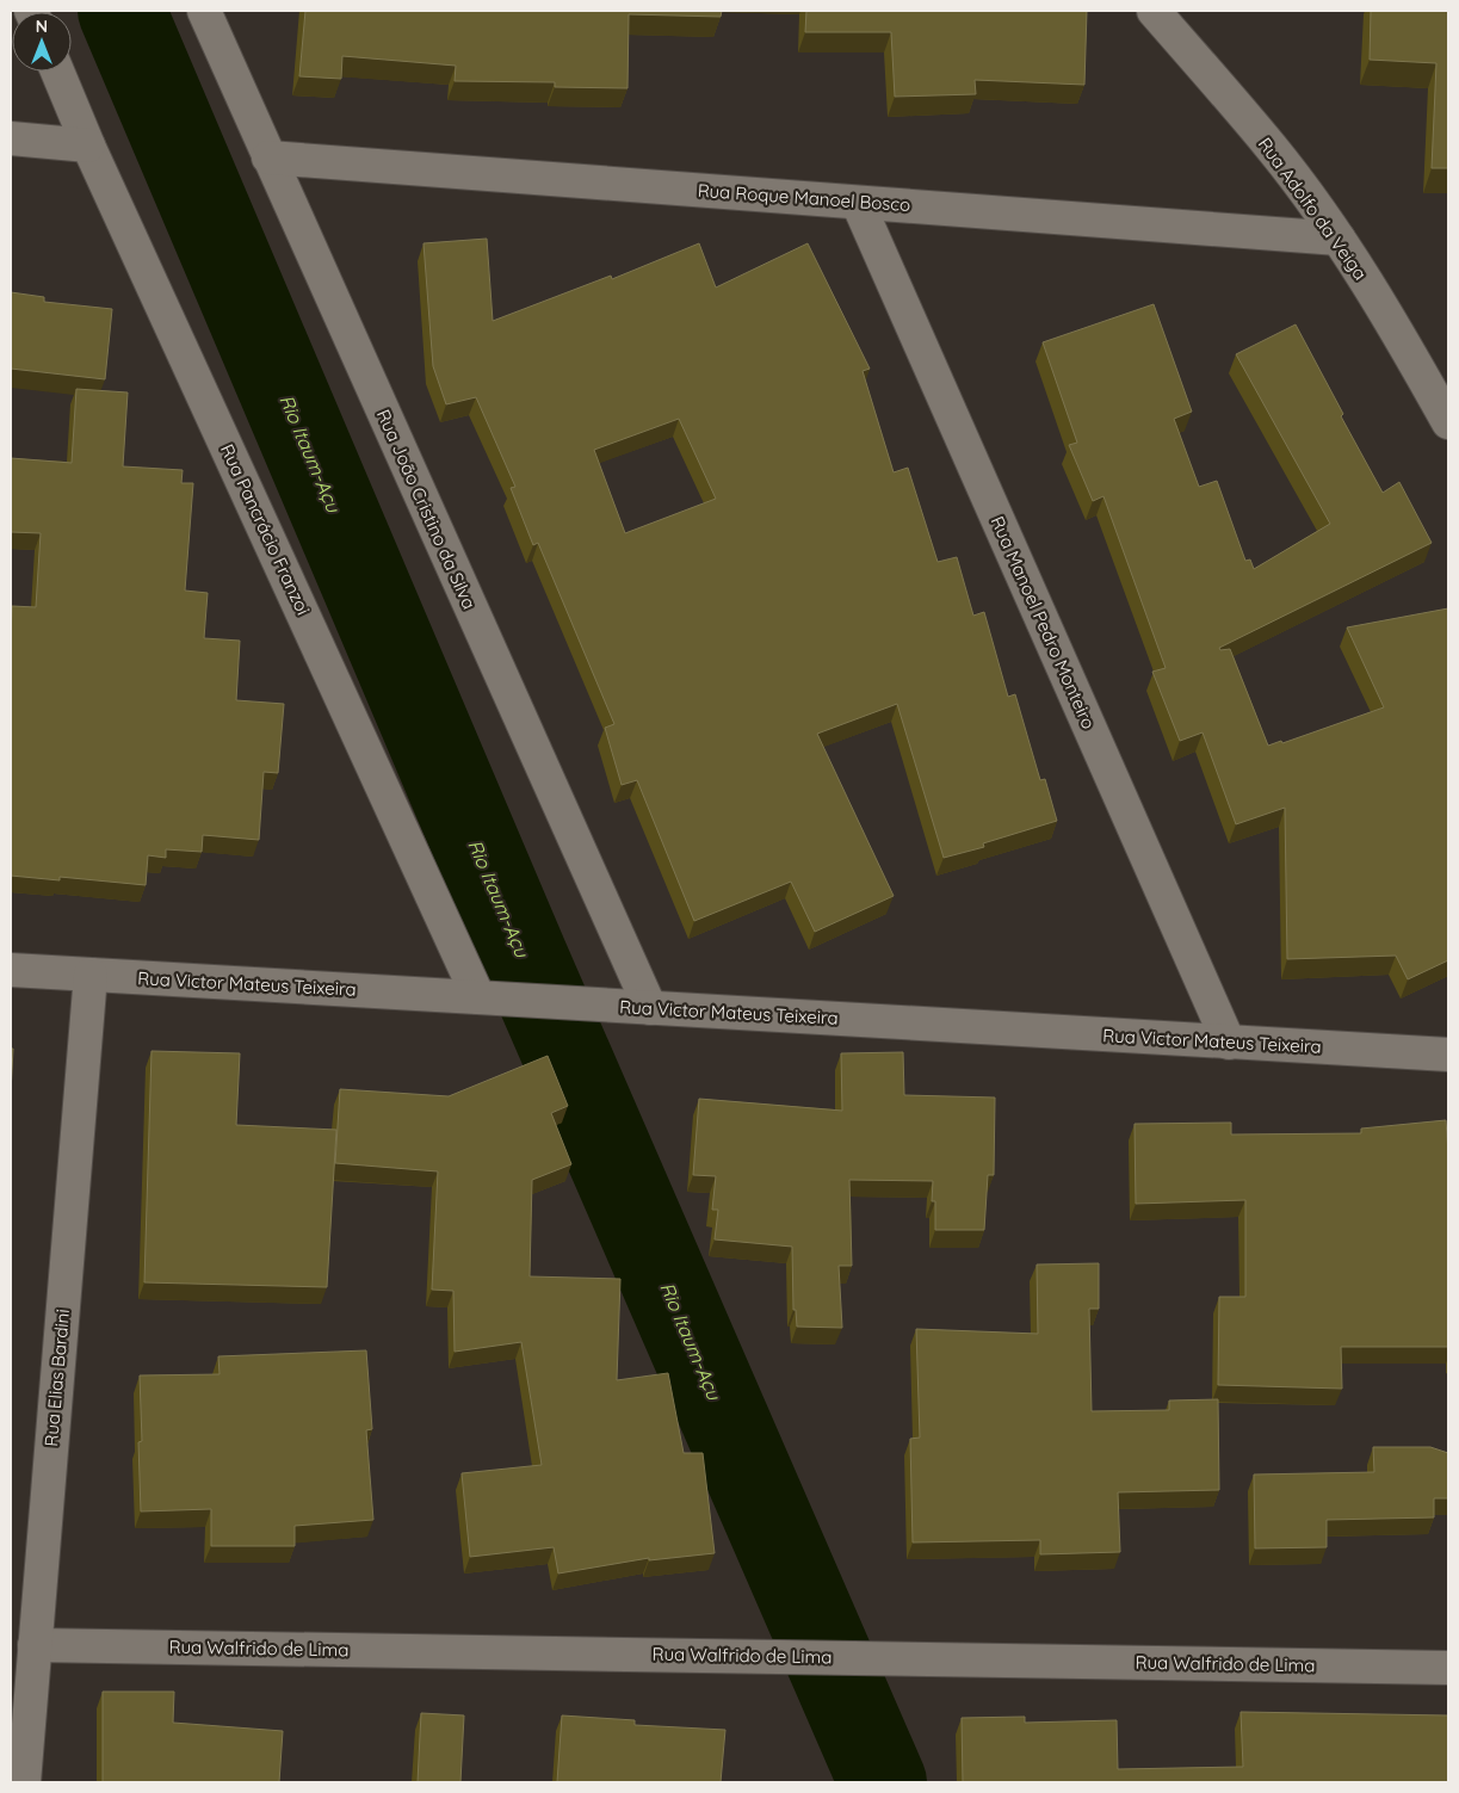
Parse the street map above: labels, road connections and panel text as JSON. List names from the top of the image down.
{
  "streets": {
    "street": [
      "Rua Roque Manoel Bosco",
      "Rua Adolfo da Veiga",
      "Rua João Cristino da Silva",
      "Rua Pancrácio Franzoi",
      "Rua Manoel Pedro Monteiro",
      "Rua Victor Mateus Teixeira",
      "Rua Elias Bardini",
      "Rua Walfrido de Lima"
    ]
  },
  "crossings": [
    ["Rua Roque Manoel Bosco", "Rua Adolfo da Veiga"],
    ["Rua Roque Manoel Bosco", "Rua João Cristino da Silva"],
    ["Rua Roque Manoel Bosco", "Rua Manoel Pedro Monteiro"],
    ["Rua João Cristino da Silva", "Rua Victor Mateus Teixeira"],
    ["Rua Pancrácio Franzoi", "Rua Victor Mateus Teixeira"],
    ["Rua Manoel Pedro Monteiro", "Rua Victor Mateus Teixeira"],
    ["Rua Victor Mateus Teixeira", "Rua Elias Bardini"],
    ["Rua Elias Bardini", "Rua Walfrido de Lima"]
  ],
  "water": ["Rio Itaum-Açu"],
  "north": "top"
}
